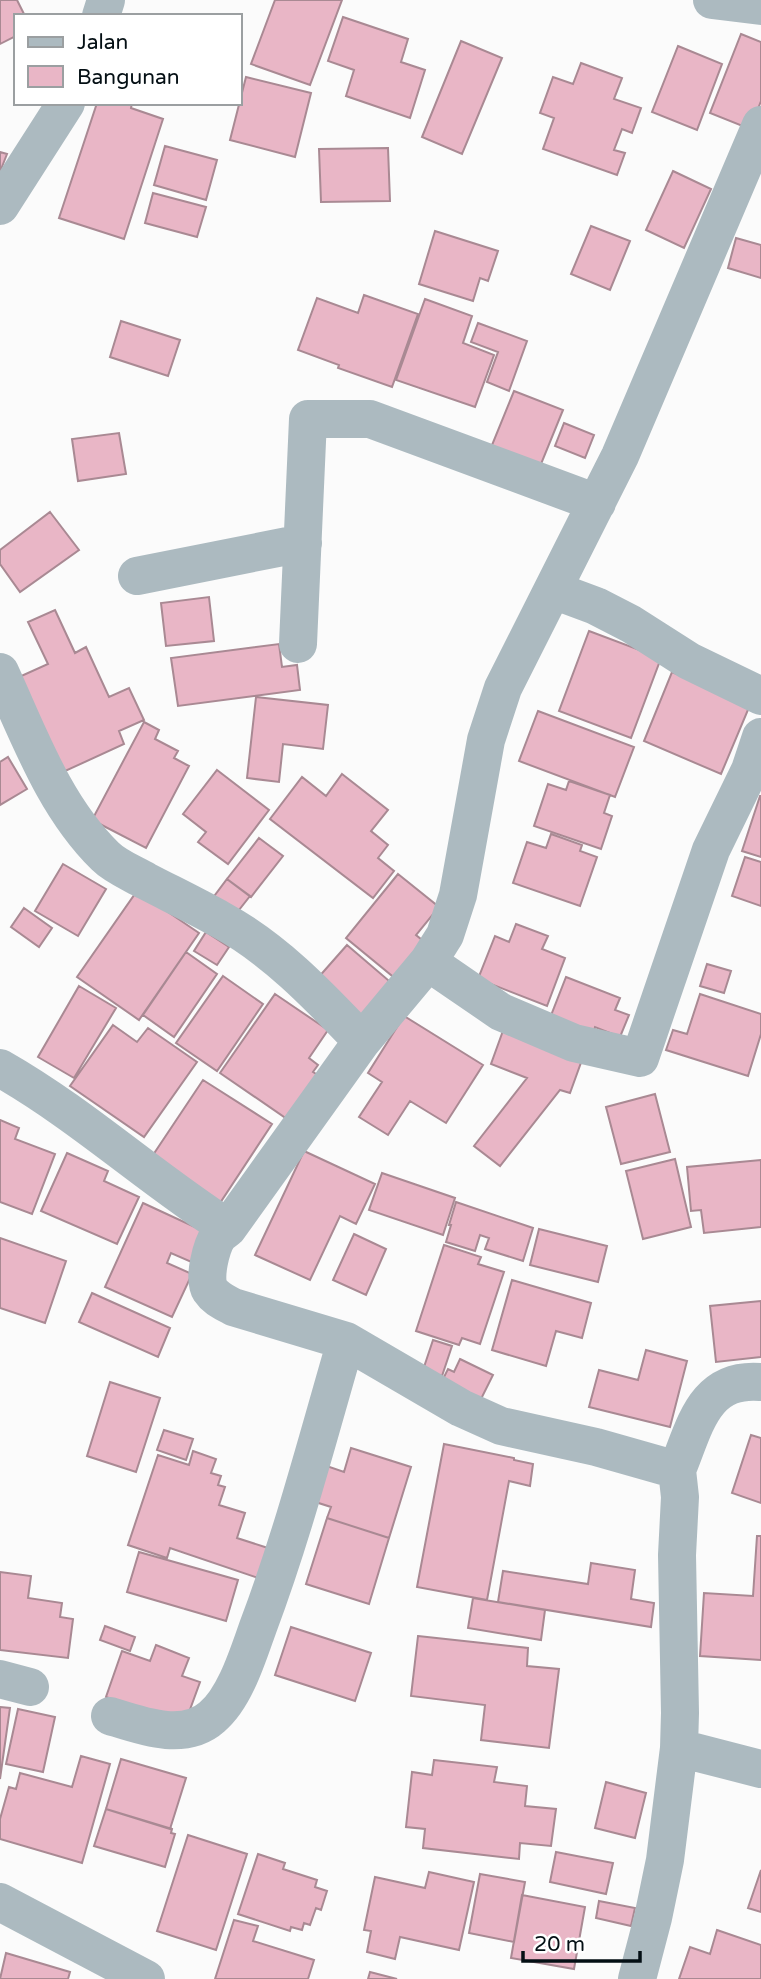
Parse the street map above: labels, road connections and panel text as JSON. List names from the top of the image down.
{
  "legend": ["Jalan", "Bangunan"],
  "scale_bar": "20 m"
}
